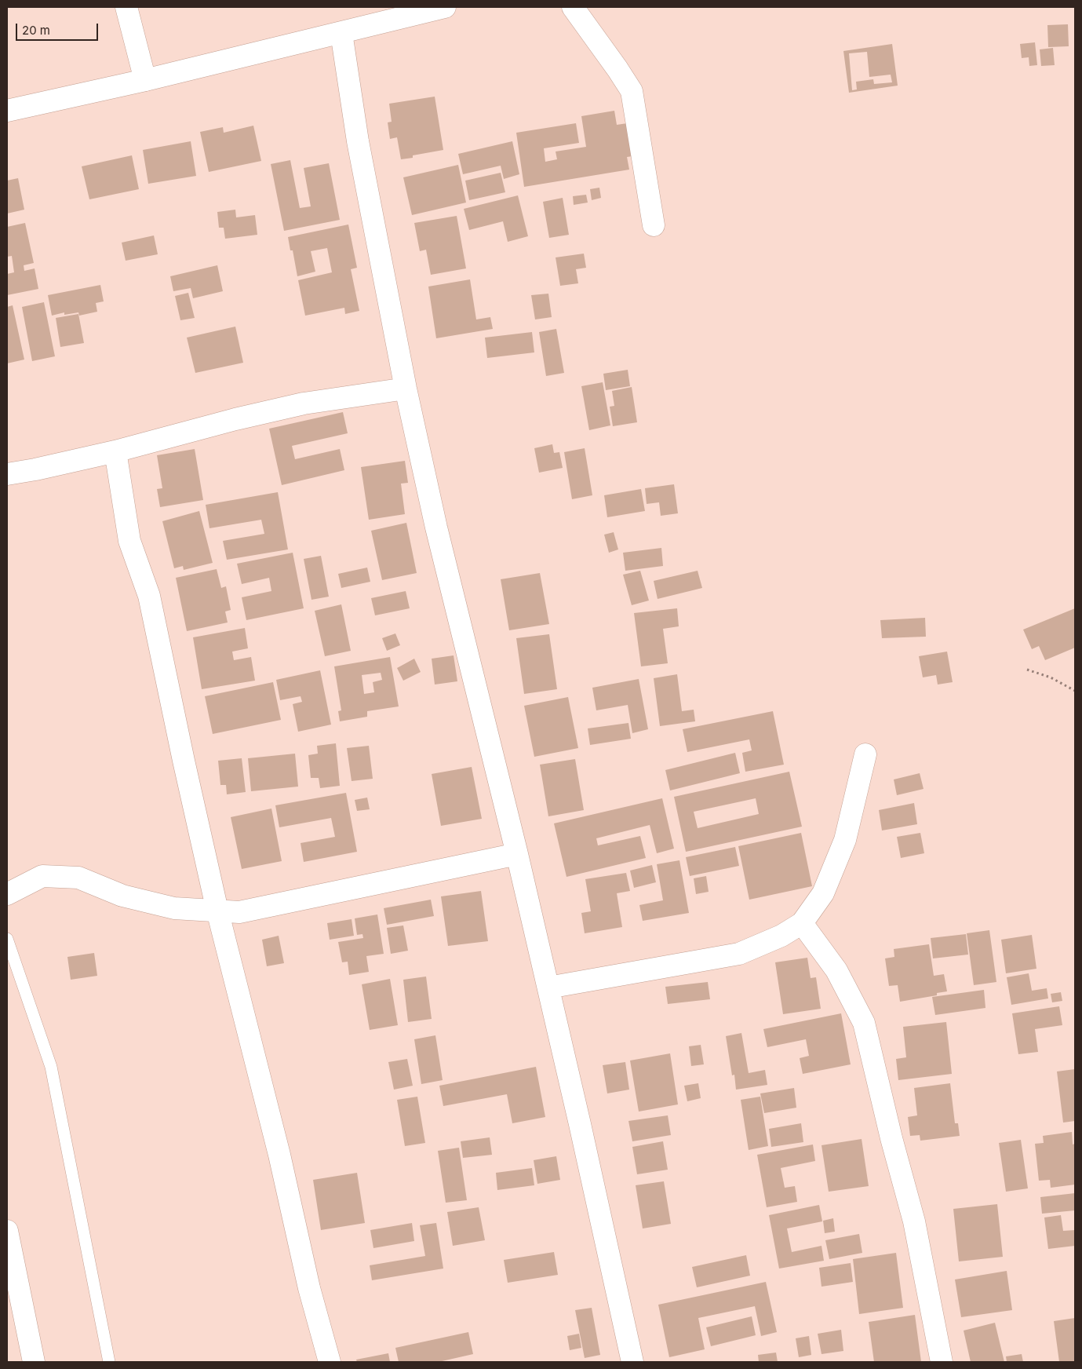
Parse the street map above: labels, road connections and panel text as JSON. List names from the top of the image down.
{
  "scale_bar": "20 m"
}
